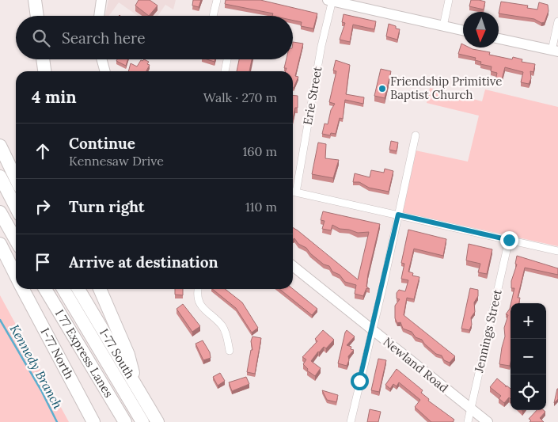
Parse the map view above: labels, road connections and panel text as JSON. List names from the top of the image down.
{
  "streets": {
    "highway": ["I-77 North", "I 77 Express Lanes", "I-77 South"],
    "street": ["Erie Street", "Jennings Street", "Newland Road"]
  },
  "crossings": [
    ["Jennings Street", "Newland Road"]
  ],
  "water": ["Kennedy Branch"],
  "places": ["Friendship Primitive Baptist Church"],
  "north": "bottom",
  "page": {
    "search": "Search here",
    "heading": ["4 min", "Walk · 270 m"],
    "list": [
      ["Continue", "Kennesaw Drive", "160 m"],
      ["Turn right", "110 m"],
      "Arrive at destination"
    ],
    "map_buttons": ["+", "−"]
  }
}
